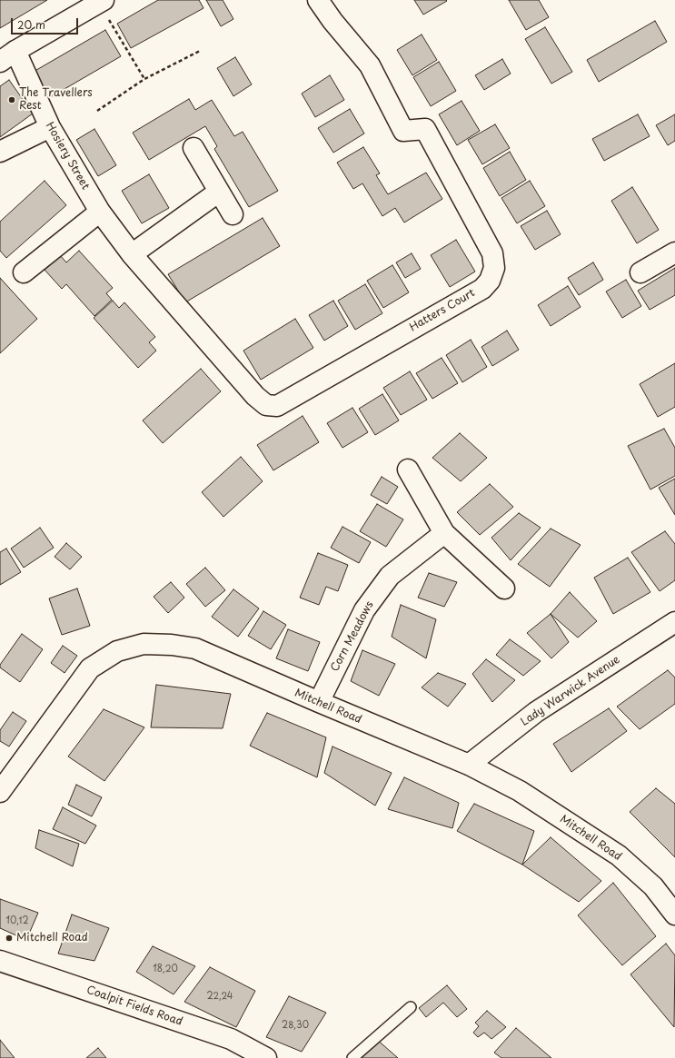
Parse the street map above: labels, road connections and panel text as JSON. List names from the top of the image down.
{
  "streets": {
    "street": [
      "Hosiery Street",
      "Hatters Court",
      "Corn Meadows",
      "Lady Warwick Avenue",
      "Mitchell Road",
      "Coalpit Fields Road"
    ]
  },
  "crossings": [
    ["Hosiery Street", "Hatters Court"],
    ["Corn Meadows", "Mitchell Road"],
    ["Lady Warwick Avenue", "Mitchell Road"]
  ],
  "places": ["The Travellers Rest", "Mitchell Road"],
  "house_numbers": [
    "10,12",
    "18,20",
    "22,24",
    "28,30"
  ],
  "scale_bar": "20 m"
}
